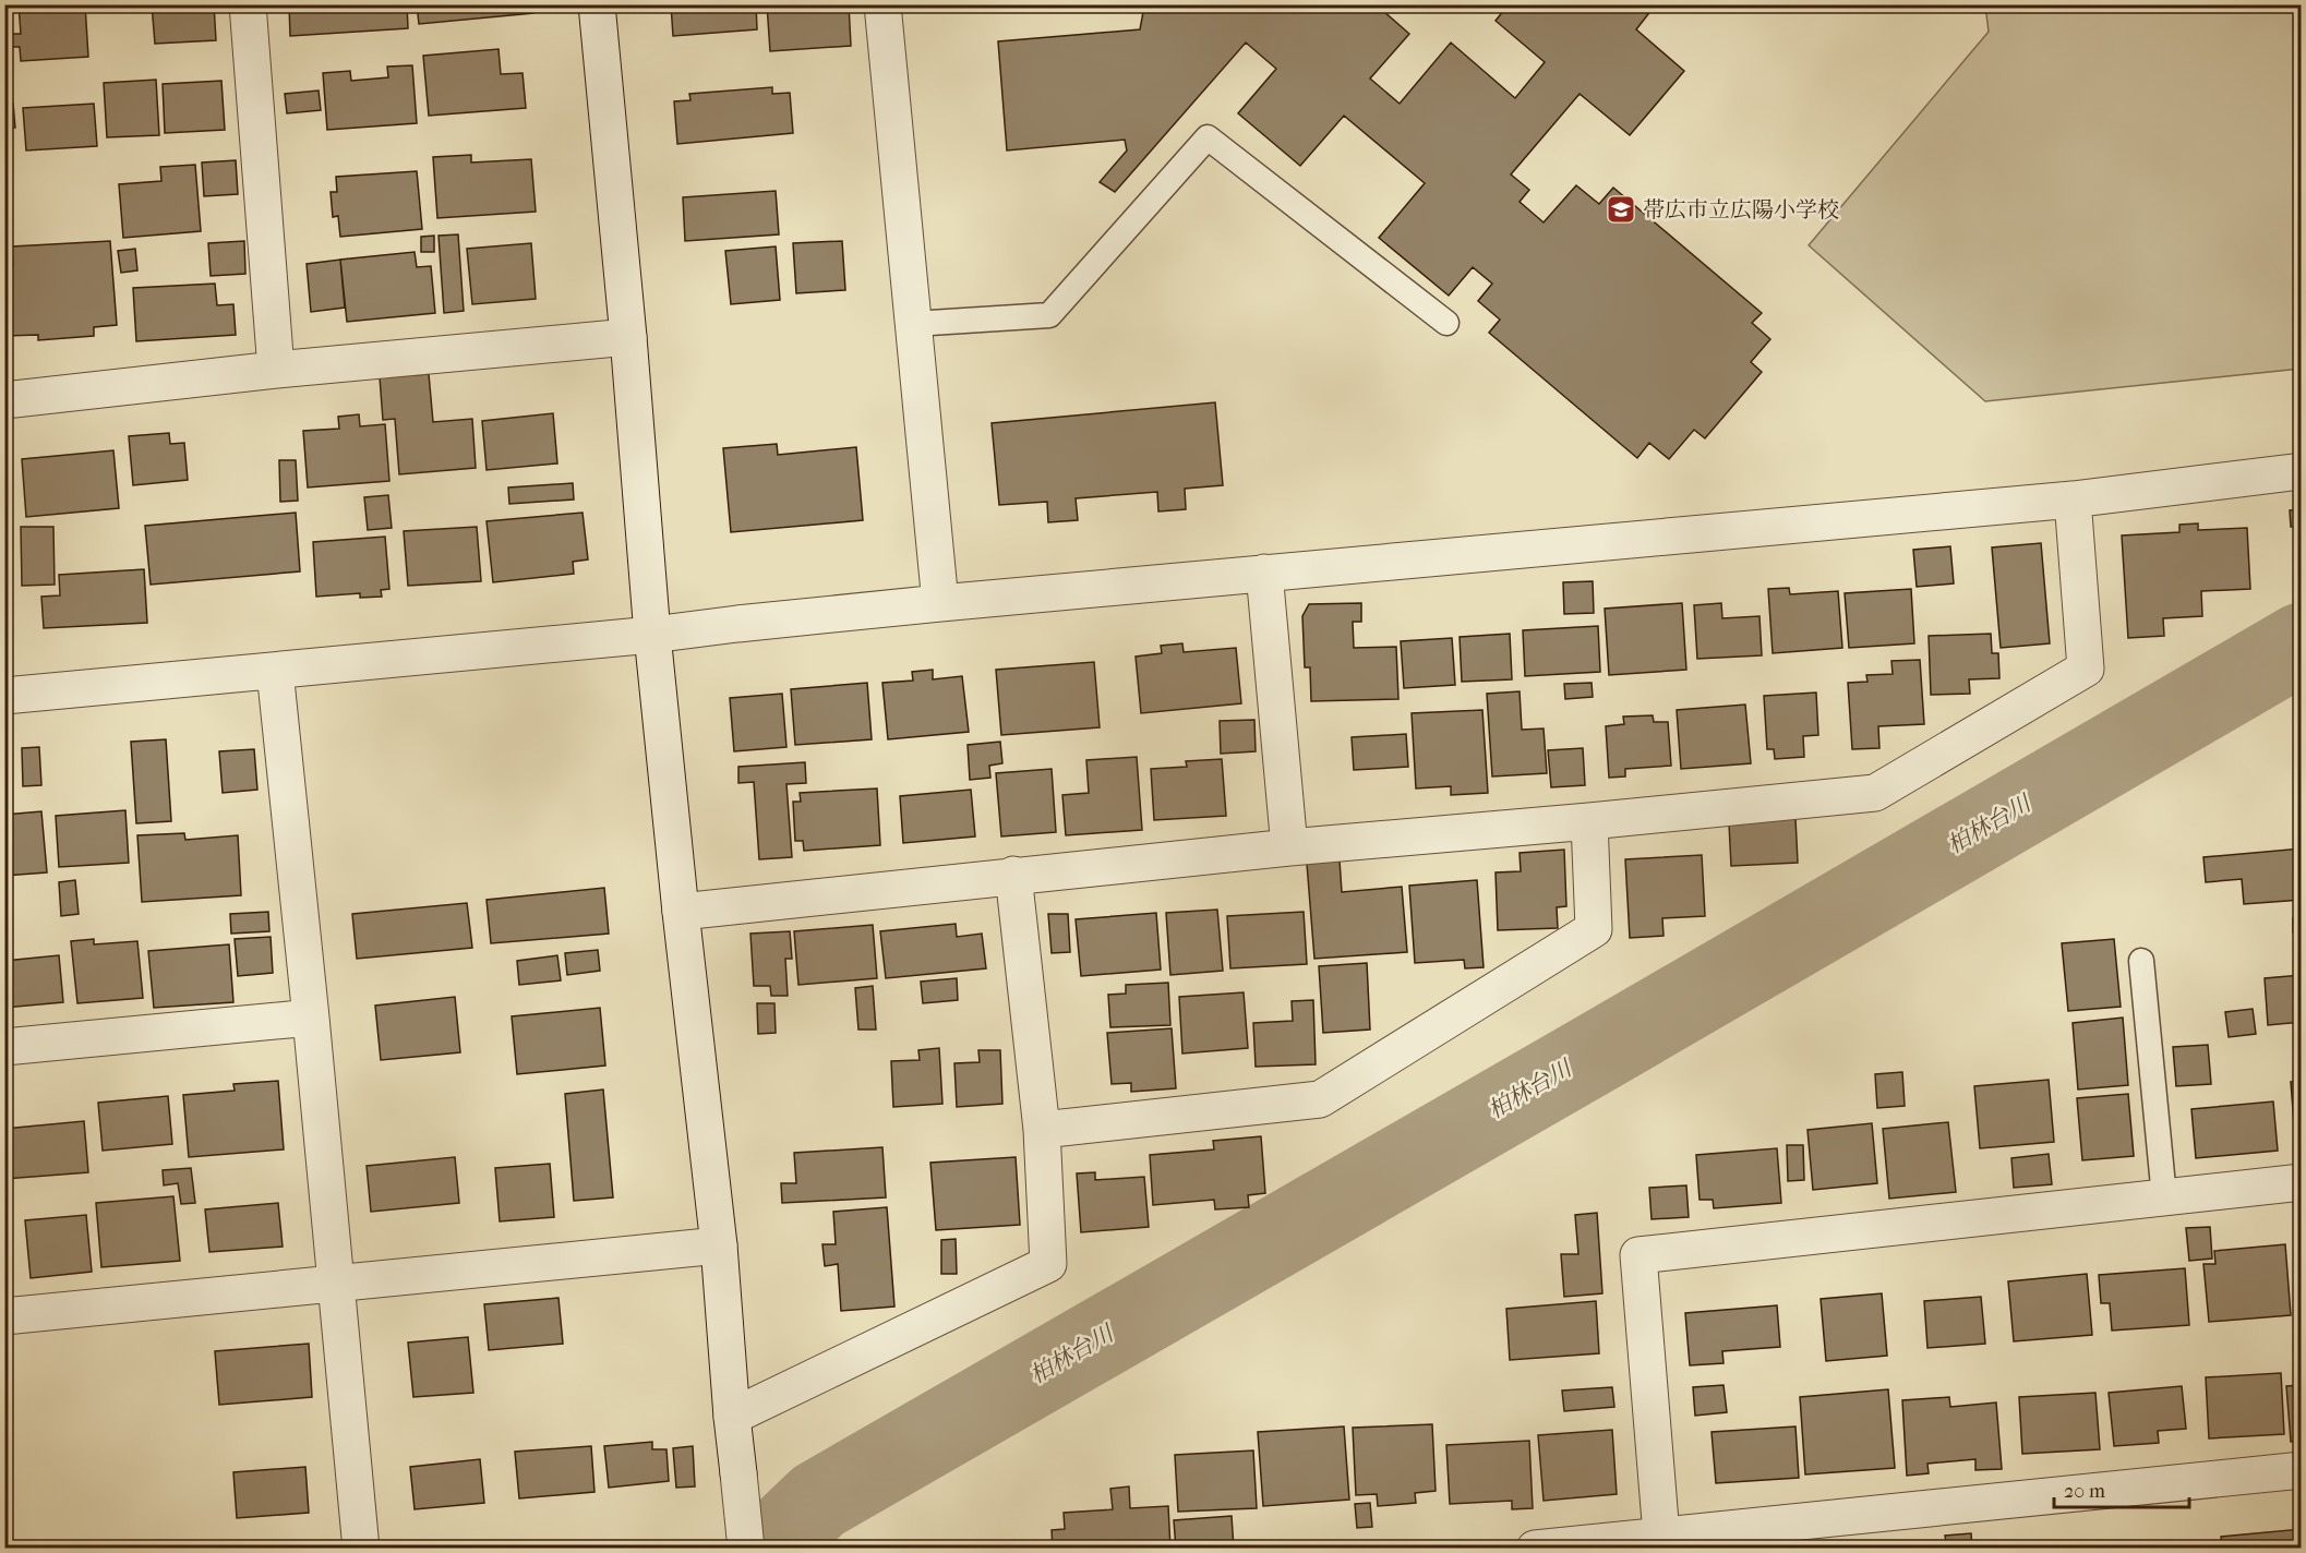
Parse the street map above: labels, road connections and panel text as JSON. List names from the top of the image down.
{
  "water": ["柏林台川"],
  "places": {
    "school or university": ["帯広市立広陽小学校"]
  },
  "scale_bar": "20 m"
}
